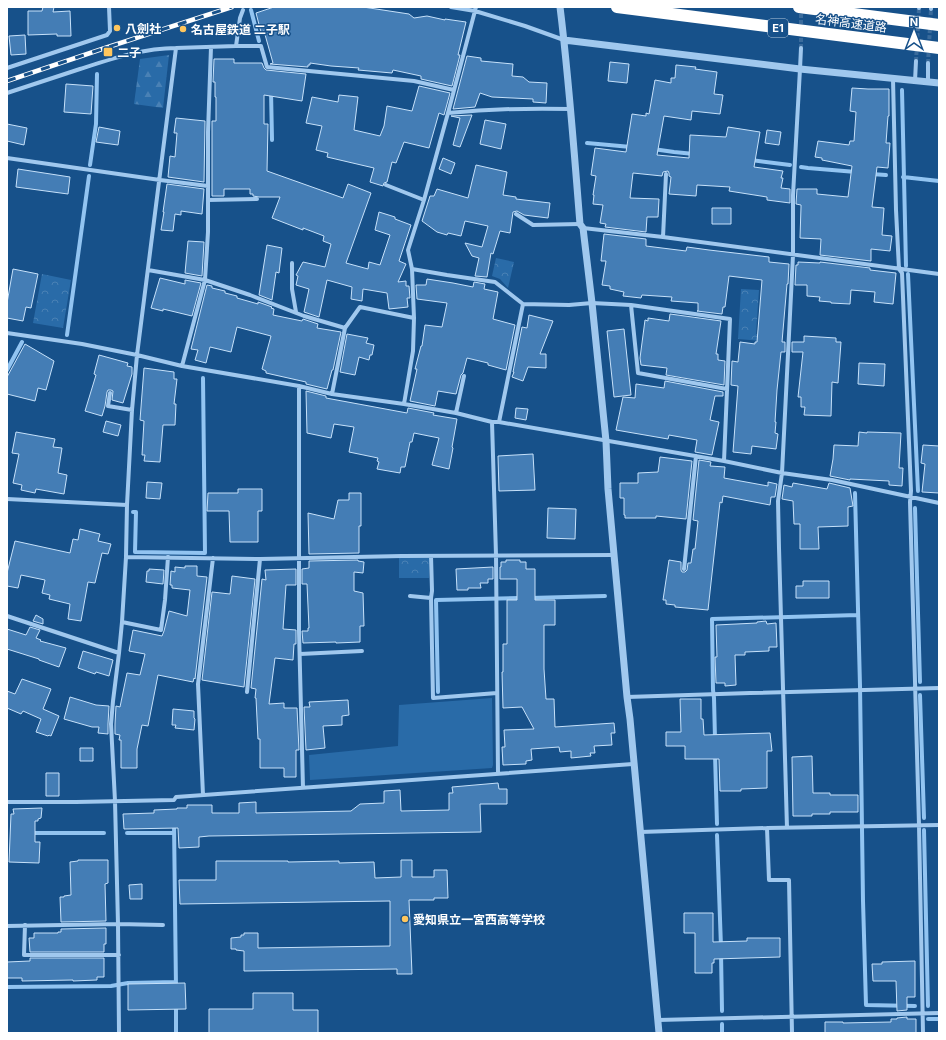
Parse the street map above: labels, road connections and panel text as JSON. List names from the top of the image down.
{
  "streets": {
    "highway": ["名神高速道路", "E1"]
  },
  "places": {
    "other": ["八劍社", "名古屋鉄道 二子駅", "愛知県立一宮西高等学校"],
    "transit": ["二子"]
  },
  "north": "top"
}
